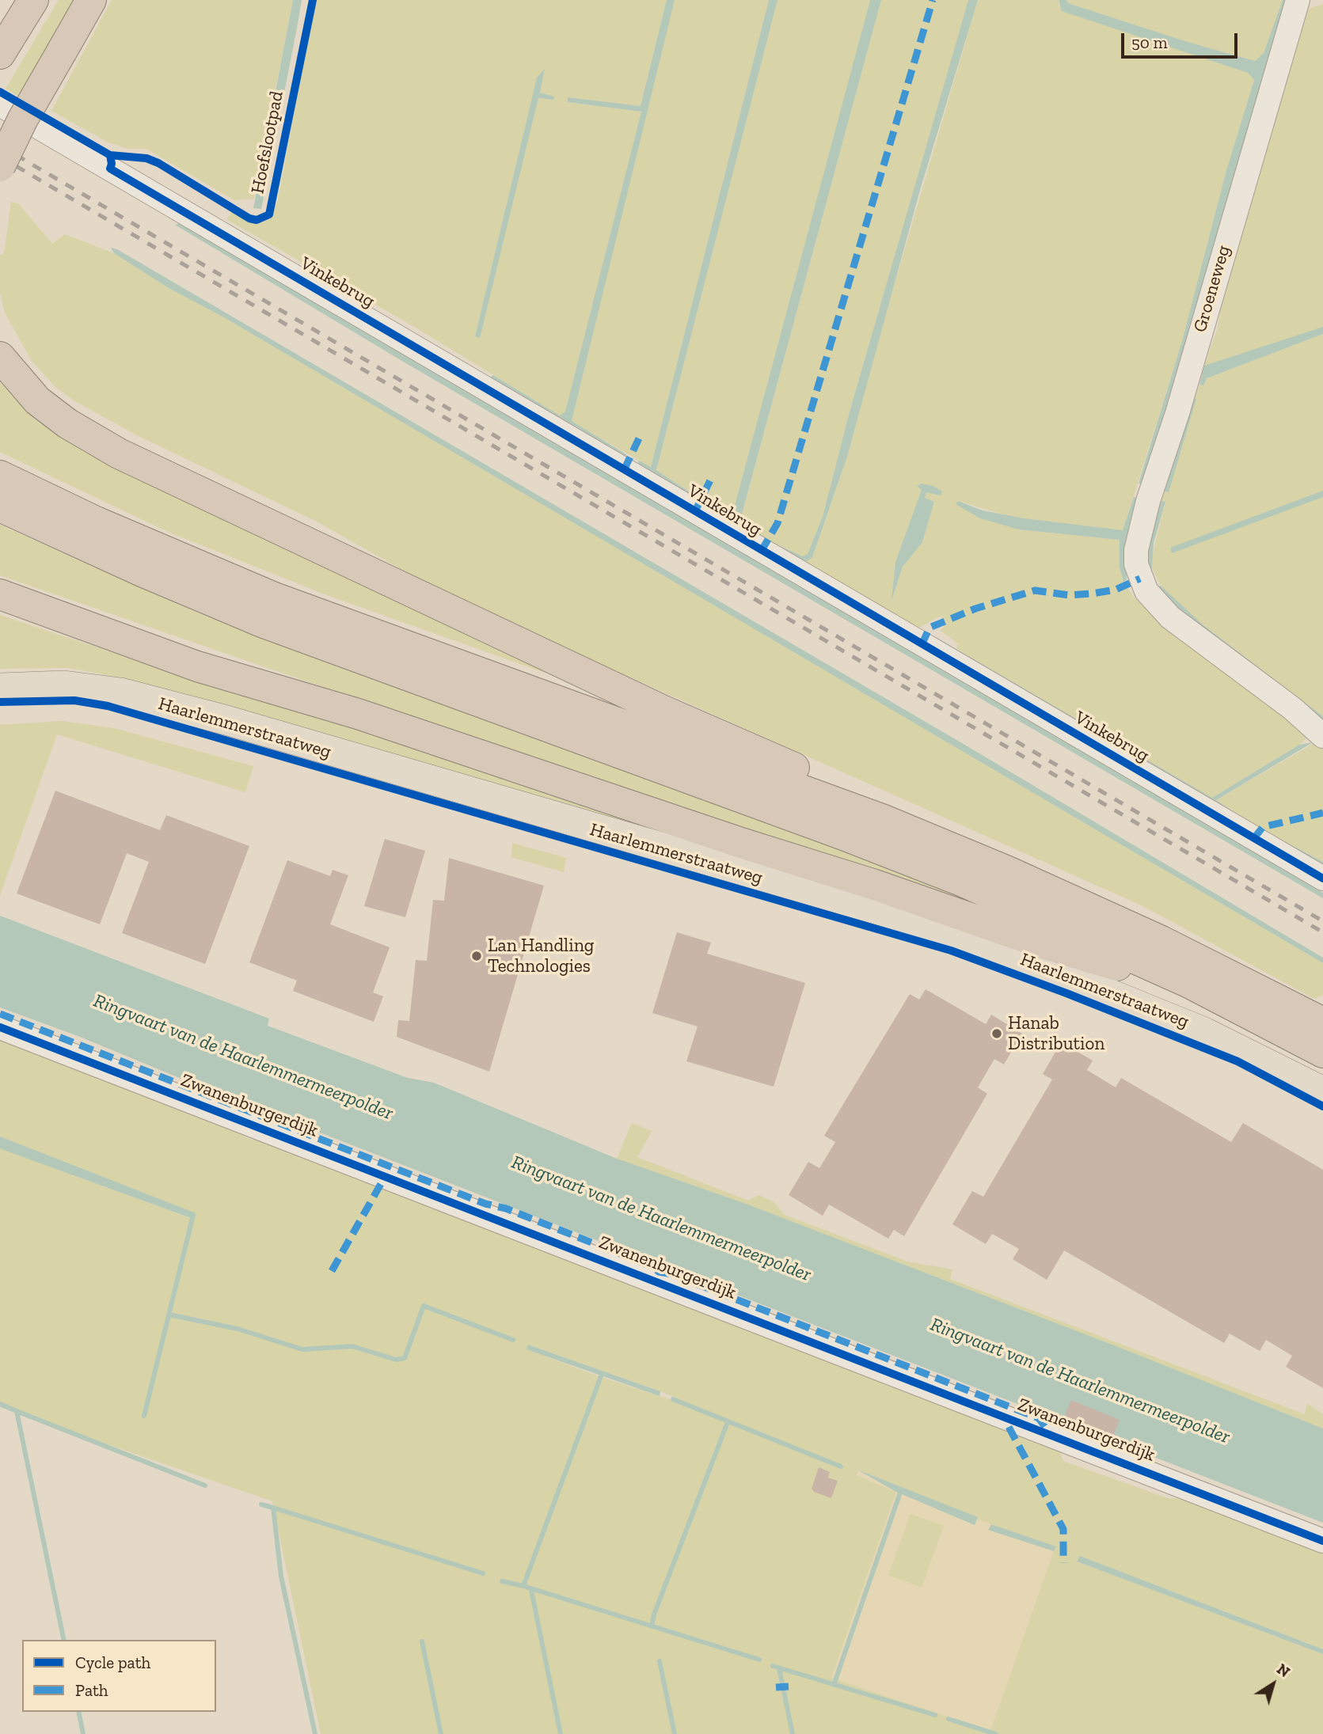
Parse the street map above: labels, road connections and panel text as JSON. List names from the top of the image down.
{
  "streets": {
    "main road": ["Haarlemmerstraatweg"],
    "street": ["Vinkebrug", "Groeneweg", "Zwanenburgerdijk"],
    "cycle path": ["Hoefslootpad"]
  },
  "water": ["Ringvaart van de Haarlemmermeerpolder"],
  "places": ["Lan Handling Technologies", "Hanab Distribution"],
  "legend": ["Cycle path", "Path"],
  "scale_bar": "50 m",
  "north": "top right"
}
